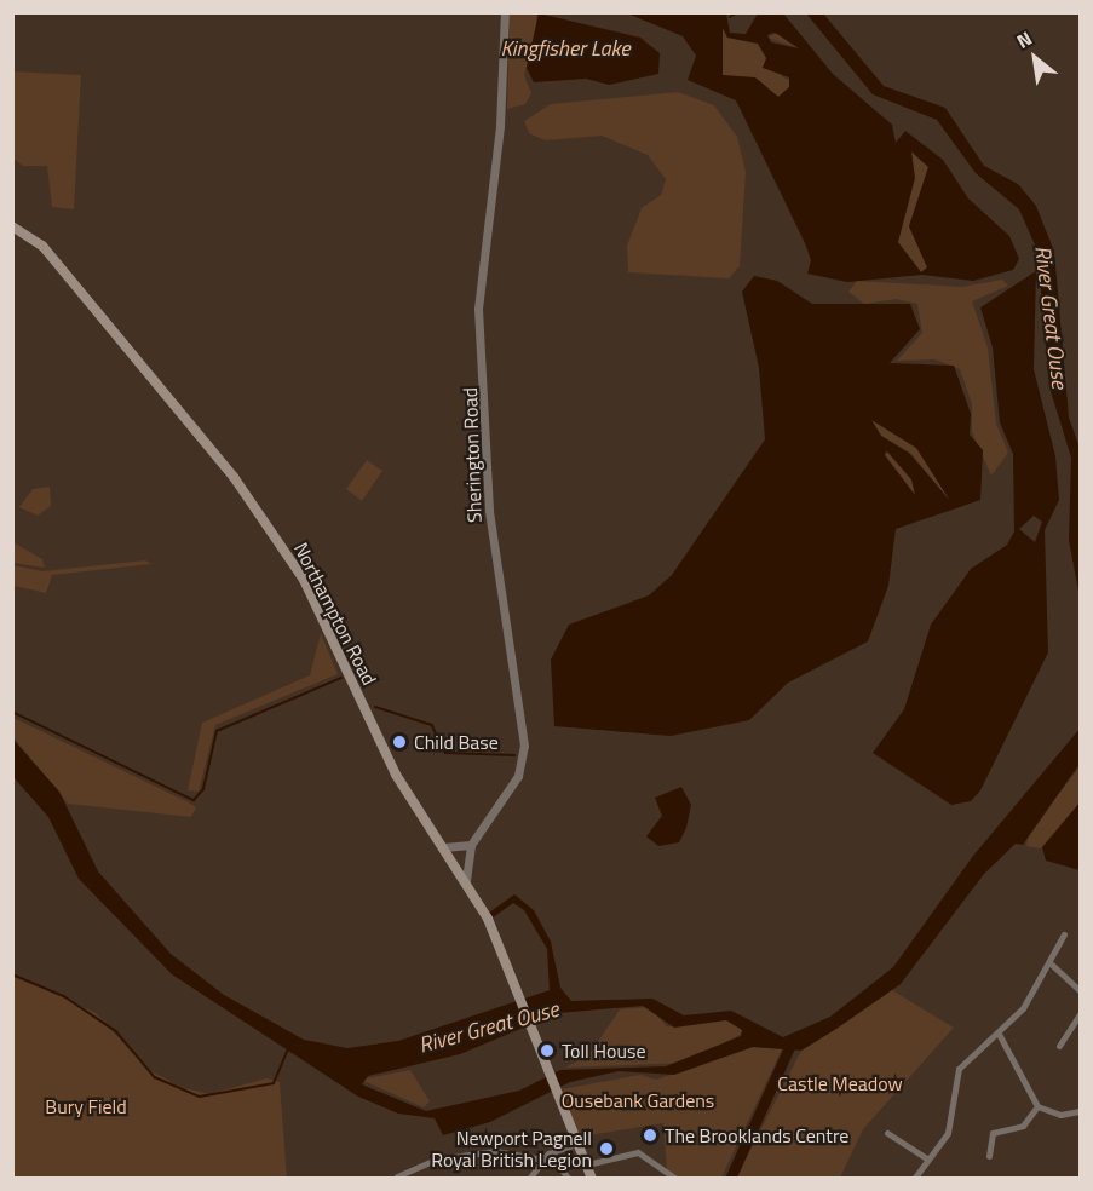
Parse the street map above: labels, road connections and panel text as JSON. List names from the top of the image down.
{
  "streets": {
    "main road": ["Northampton Road"],
    "street": ["Sherington Road"]
  },
  "crossings": [
    ["Sherington Road", "Northampton Road"]
  ],
  "water": ["Kingfisher Lake", "River Great Ouse"],
  "parks": ["Castle Meadow", "Ousebank Gardens", "Bury Field"],
  "places": [
    "Child Base",
    "Toll House",
    "The Brooklands Centre",
    "Newport Pagnell Royal British Legion"
  ],
  "north": "top left"
}
